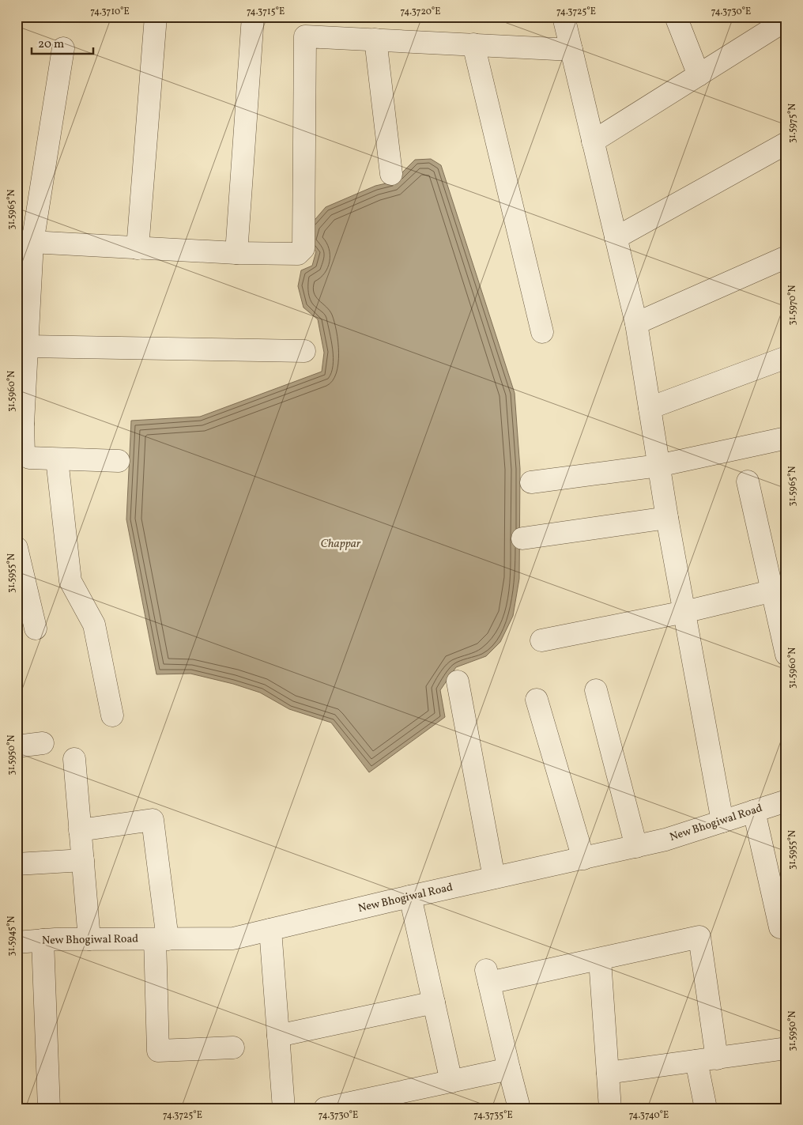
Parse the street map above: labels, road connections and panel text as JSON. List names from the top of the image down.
{
  "streets": {
    "street": ["New Bhogiwal Road"]
  },
  "water": ["Chappar"],
  "scale_bar": "20 m",
  "coordinates": [
    "74.3710°E",
    "74.3715°E",
    "74.3720°E",
    "74.3725°E",
    "74.3730°E",
    "31.5975°N",
    "31.5965°N",
    "31.5970°N",
    "31.5960°N",
    "31.5955°N",
    "31.5950°N",
    "31.5945°N",
    "74.3735°E",
    "74.3740°E"
  ]
}
